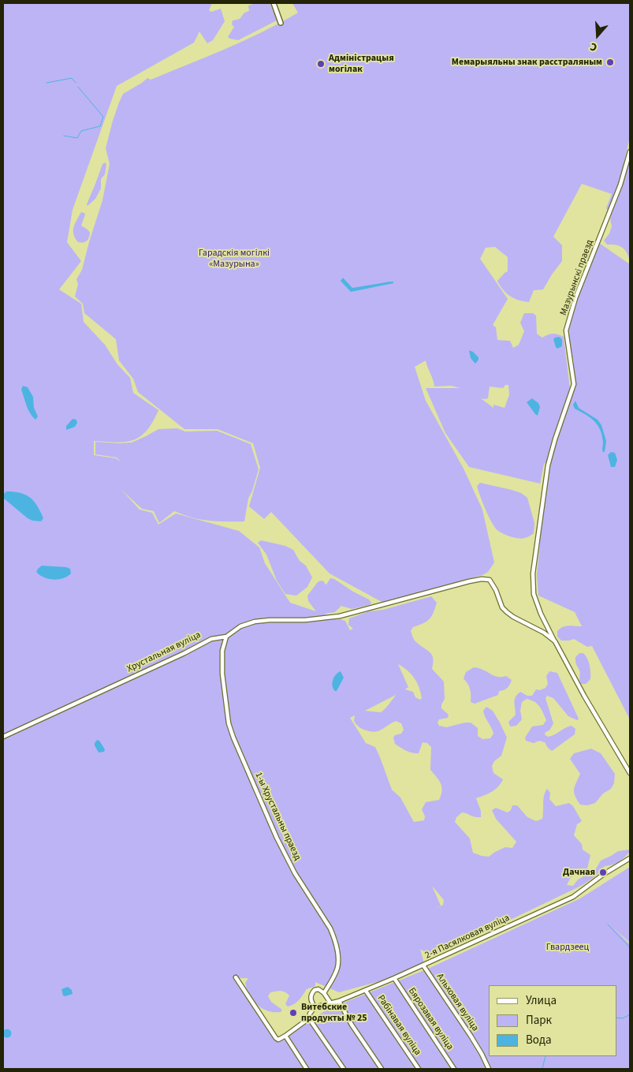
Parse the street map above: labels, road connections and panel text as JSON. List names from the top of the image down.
{
  "streets": {
    "street": [
      "Мазурынскі праезд",
      "Хрустальная вуліца",
      "1-ы Хрустальны праезд",
      "2-я Пасялковая вуліца",
      "Альховая вуліца",
      "Бярозавая вуліца",
      "Рабінавая вуліца"
    ]
  },
  "crossings": [
    ["Мазурынскі праезд", "Хрустальная вуліца"],
    ["Хрустальная вуліца", "1-ы Хрустальны праезд"],
    ["2-я Пасялковая вуліца", "Альховая вуліца"],
    ["2-я Пасялковая вуліца", "Бярозавая вуліца"],
    ["2-я Пасялковая вуліца", "Рабінавая вуліца"]
  ],
  "parks": ["Гарадскія могілкі «Мазурына»", "Гвардзеец"],
  "places": [
    "Мемарыяльны знак расстраляным",
    "Адміністрацыя могілак",
    "Дачная",
    "Витебские продукты № 25"
  ],
  "legend": ["Улица", "Парк", "Вода"],
  "north": "bottom"
}
